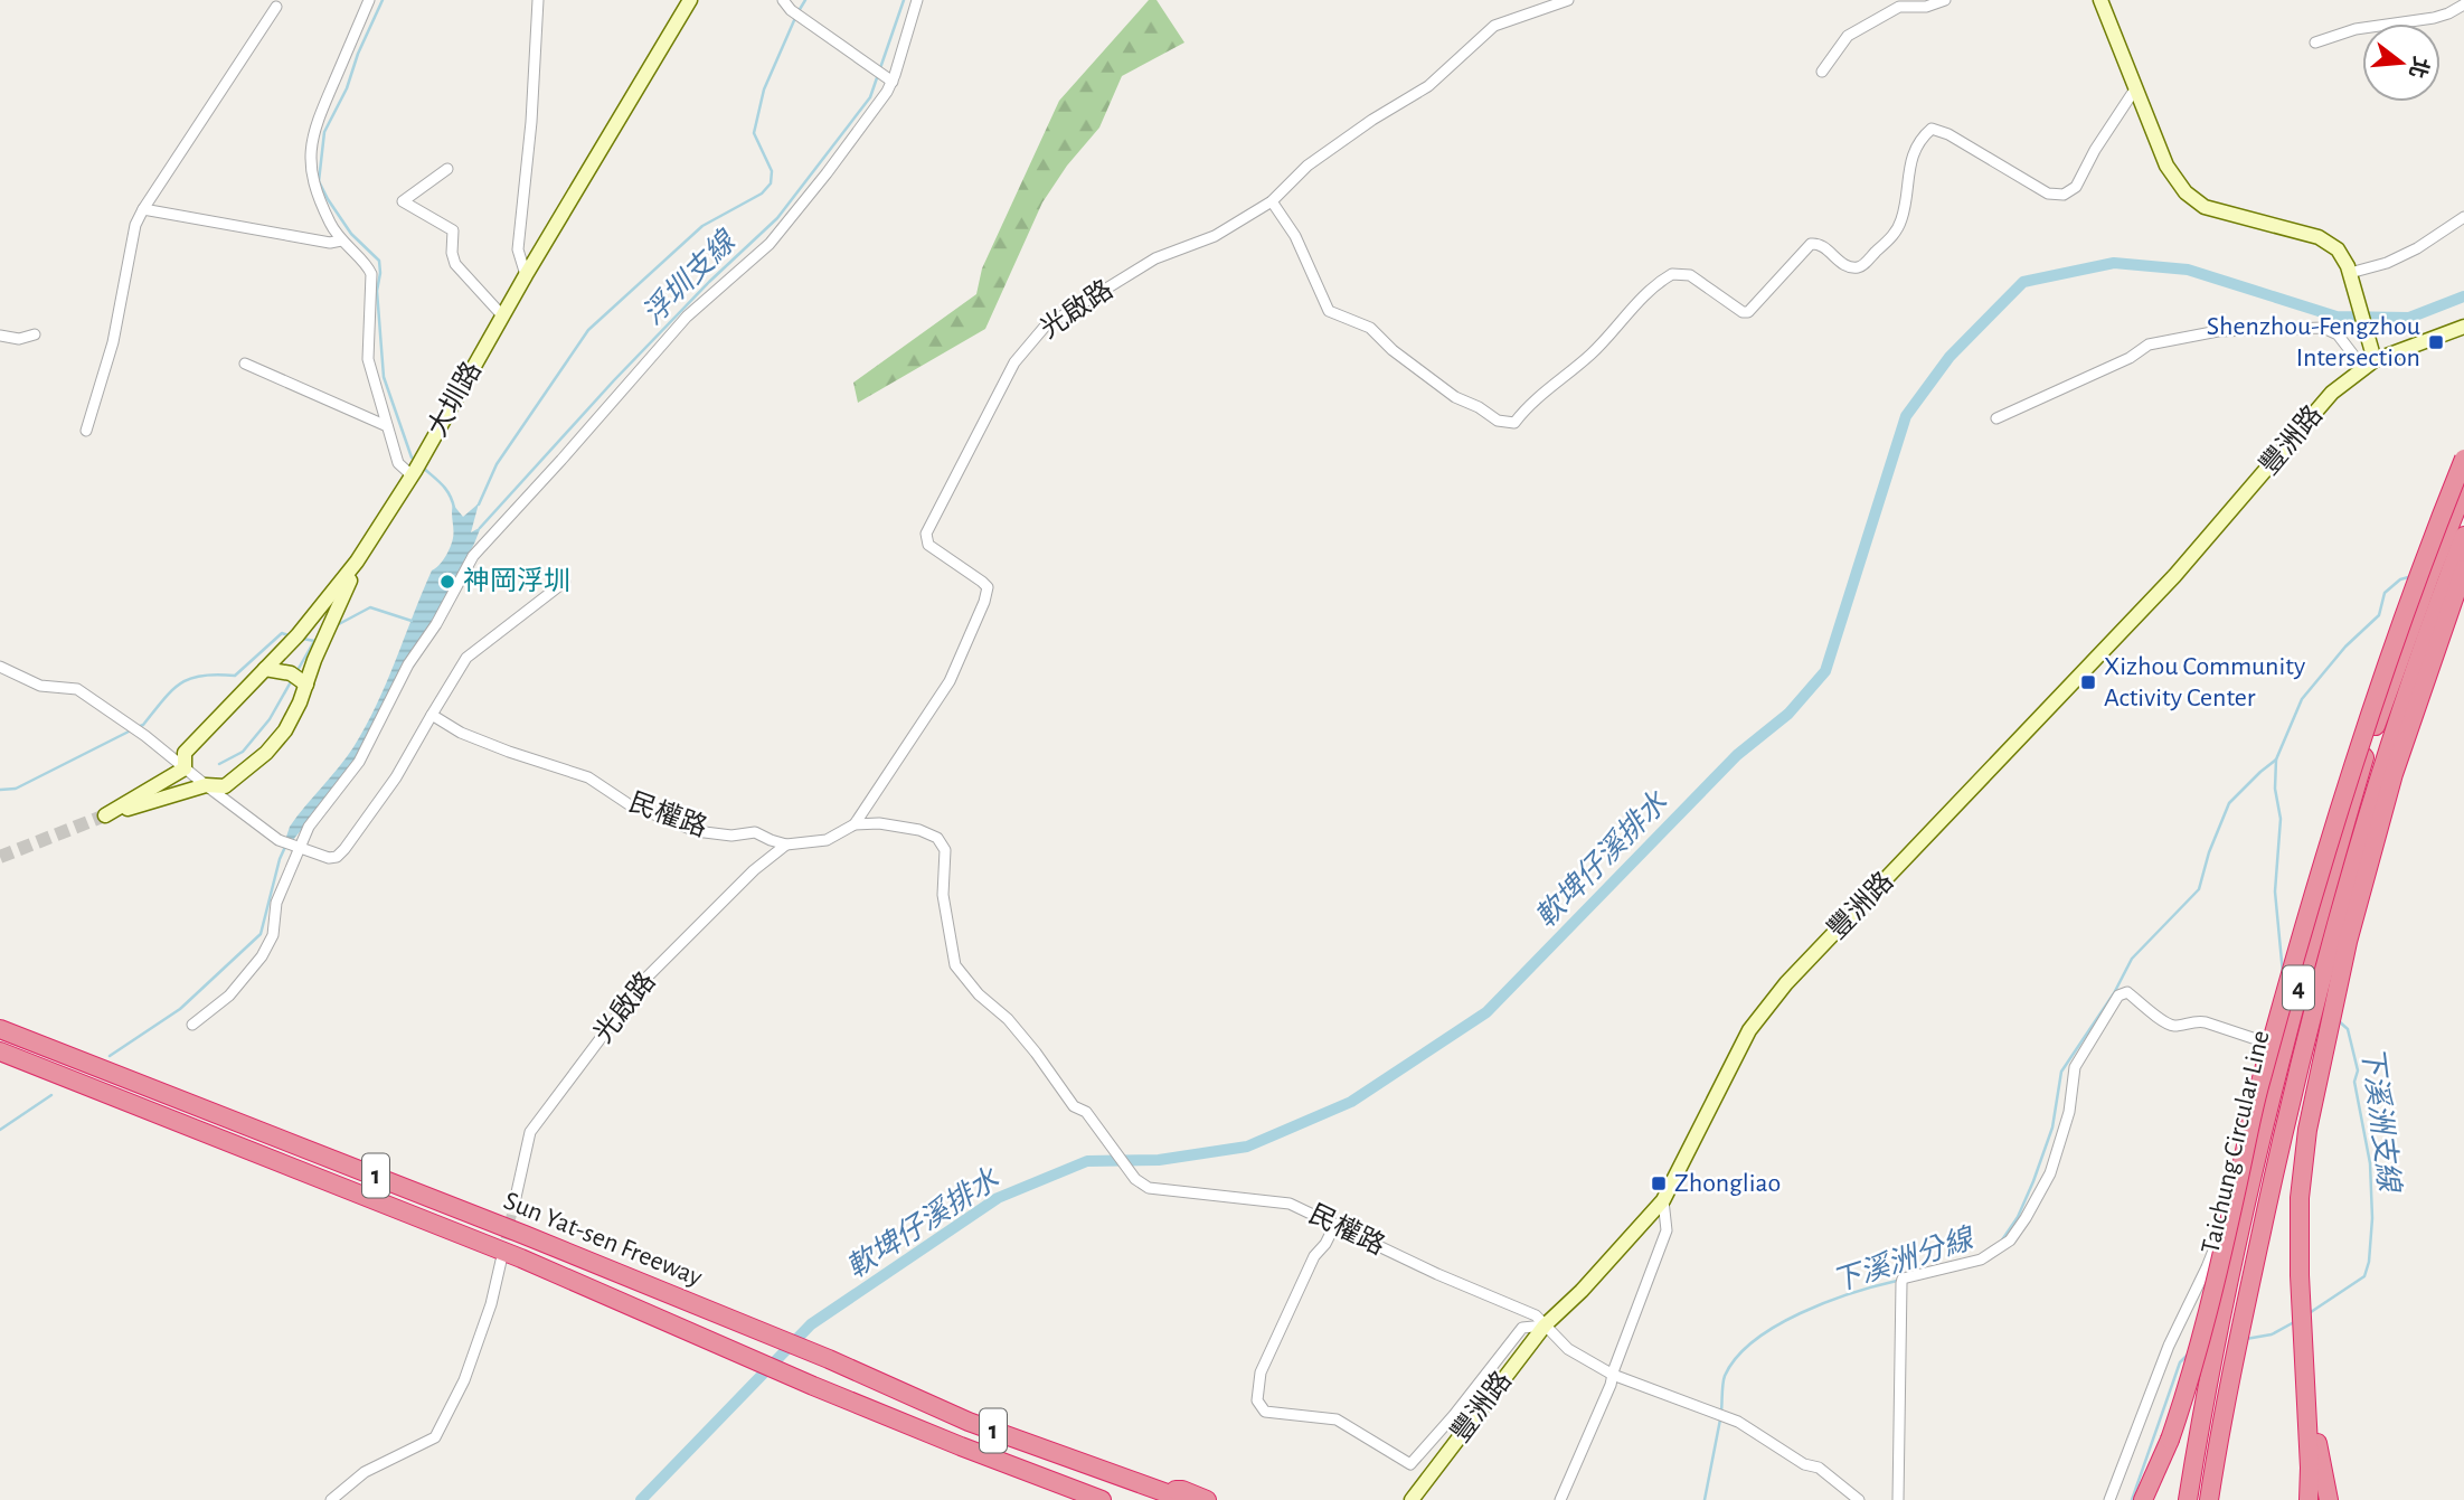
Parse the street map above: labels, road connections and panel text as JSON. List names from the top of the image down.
{
  "streets": {
    "highway": [
      "4",
      "Taichung Circular Line",
      "1",
      "Sun Yat-sen Freeway"
    ],
    "street": [
      "光啟路",
      "大圳路",
      "豐洲路",
      "民權路"
    ]
  },
  "crossings": [
    ["光啟路", "民權路"],
    ["豐洲路", "民權路"]
  ],
  "water": [
    "浮圳支線",
    "軟埤仔溪排水",
    "下溪洲支線",
    "下溪洲分線"
  ],
  "places": {
    "transit": ["Shenzhou-Fengzhou Intersection", "Xizhou Community Activity Center", "Zhongliao"],
    "other": ["神岡浮圳"]
  },
  "north": "right"
}
